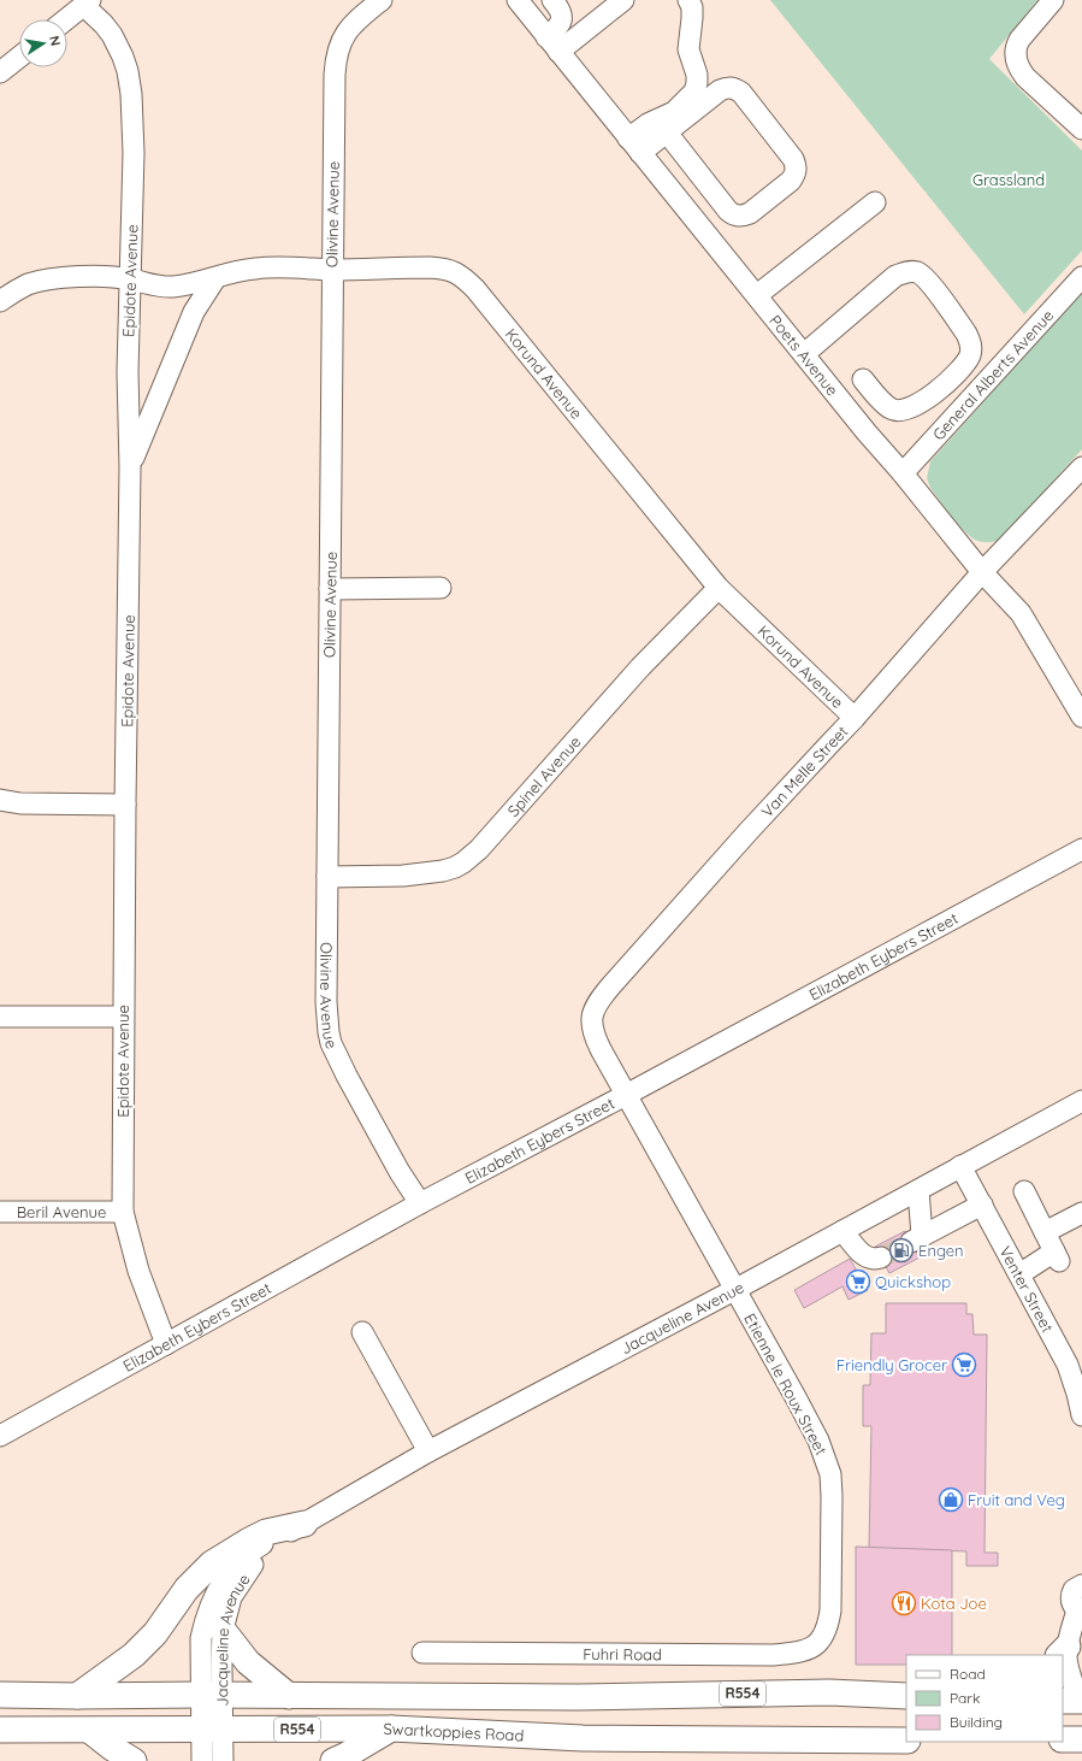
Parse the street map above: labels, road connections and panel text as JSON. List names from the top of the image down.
{
  "streets": {
    "main road": ["R554", "Swartkoppies Road"],
    "street": [
      "Olivine Avenue",
      "Epidote Avenue",
      "Poets Avenue",
      "Korund Avenue",
      "General Alberts Avenue",
      "Van Melle Street",
      "Spinel Avenue",
      "Elizabeth Eybers Street",
      "Beril Avenue",
      "Venter Street",
      "Jacqueline Avenue",
      "Etienne le Roux Street",
      "Fuhri Road"
    ]
  },
  "crossings": [
    ["Olivine Avenue", "Korund Avenue"],
    ["Olivine Avenue", "Spinel Avenue"],
    ["Olivine Avenue", "Elizabeth Eybers Street"],
    ["Epidote Avenue", "Korund Avenue"],
    ["Epidote Avenue", "Elizabeth Eybers Street"],
    ["Epidote Avenue", "Beril Avenue"],
    ["Poets Avenue", "General Alberts Avenue"],
    ["Poets Avenue", "Van Melle Street"],
    ["Korund Avenue", "Van Melle Street"],
    ["Korund Avenue", "Spinel Avenue"],
    ["Van Melle Street", "Elizabeth Eybers Street"],
    ["Van Melle Street", "Etienne le Roux Street"],
    ["Elizabeth Eybers Street", "Etienne le Roux Street"],
    ["Venter Street", "Jacqueline Avenue"],
    ["Jacqueline Avenue", "Etienne le Roux Street"],
    ["Jacqueline Avenue", "R554"],
    ["Jacqueline Avenue", "Swartkoppies Road"],
    ["Etienne le Roux Street", "Fuhri Road"]
  ],
  "parks": ["Grassland"],
  "places": {
    "fuel station": ["Engen"],
    "supermarket": ["Quickshop", "Friendly Grocer"],
    "shop": ["Fruit and Veg"],
    "restaurant": ["Kota Joe"]
  },
  "legend": ["Road", "Park", "Building"],
  "north": "right"
}
